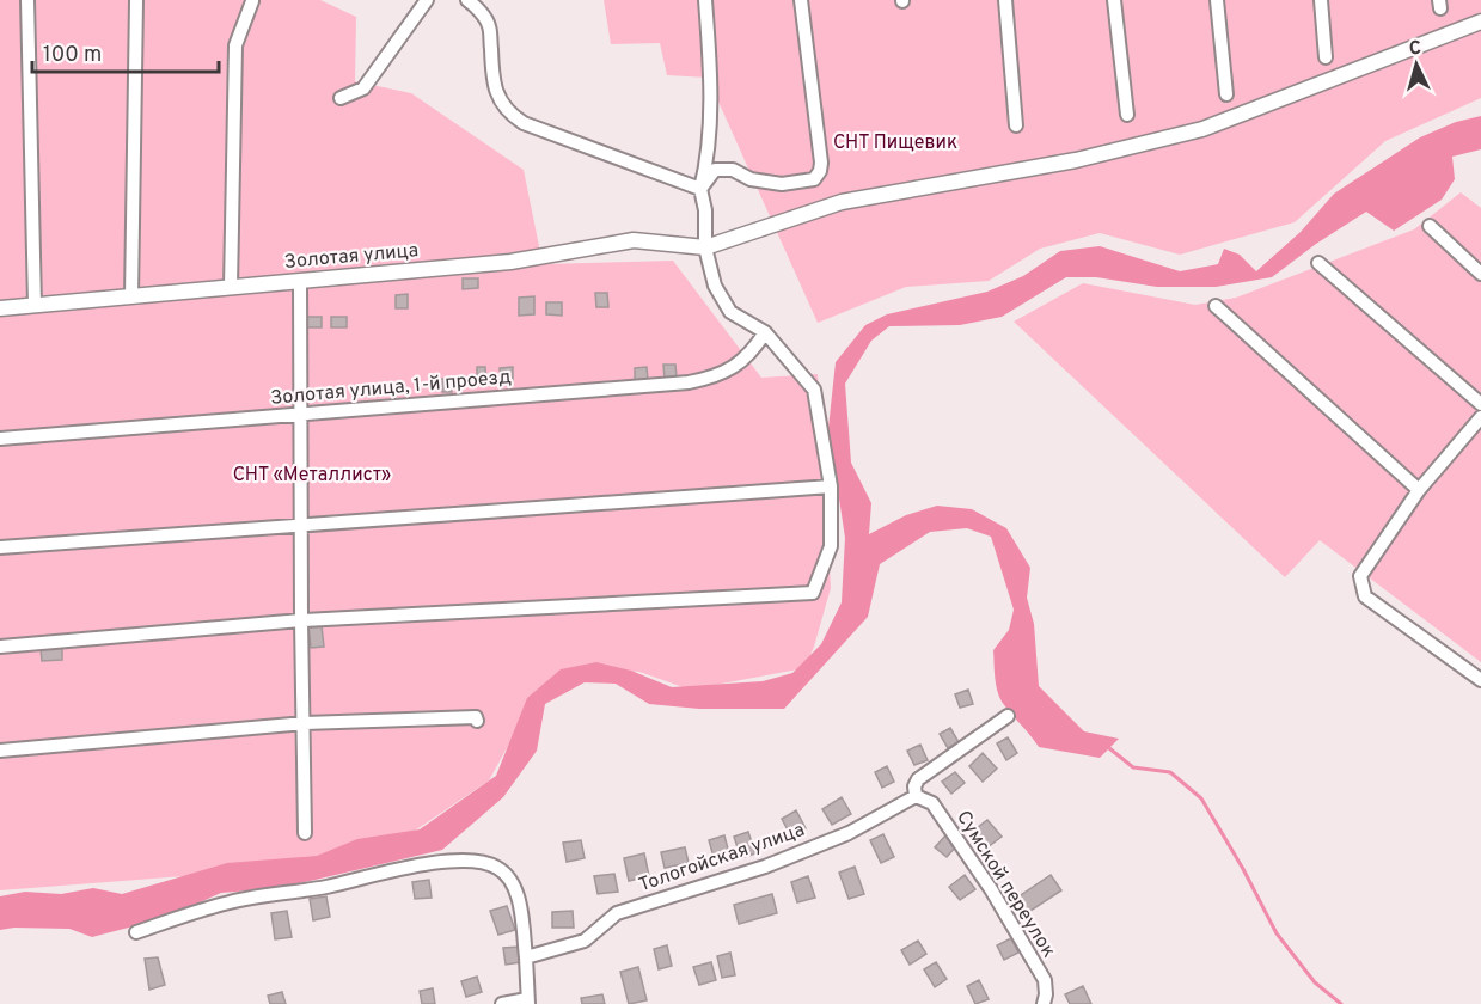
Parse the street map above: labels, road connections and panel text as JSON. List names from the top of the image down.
{
  "streets": {
    "street": [
      "Золотая улица",
      "Золотая улица, 1-й проезд",
      "Тологойская улица",
      "Сумской переулок"
    ]
  },
  "crossings": [
    ["Тологойская улица", "Сумской переулок"]
  ],
  "parks": ["СНТ Пищевик", "СНТ «Металлист»"],
  "scale_bar": "100 m",
  "north": "top"
}
